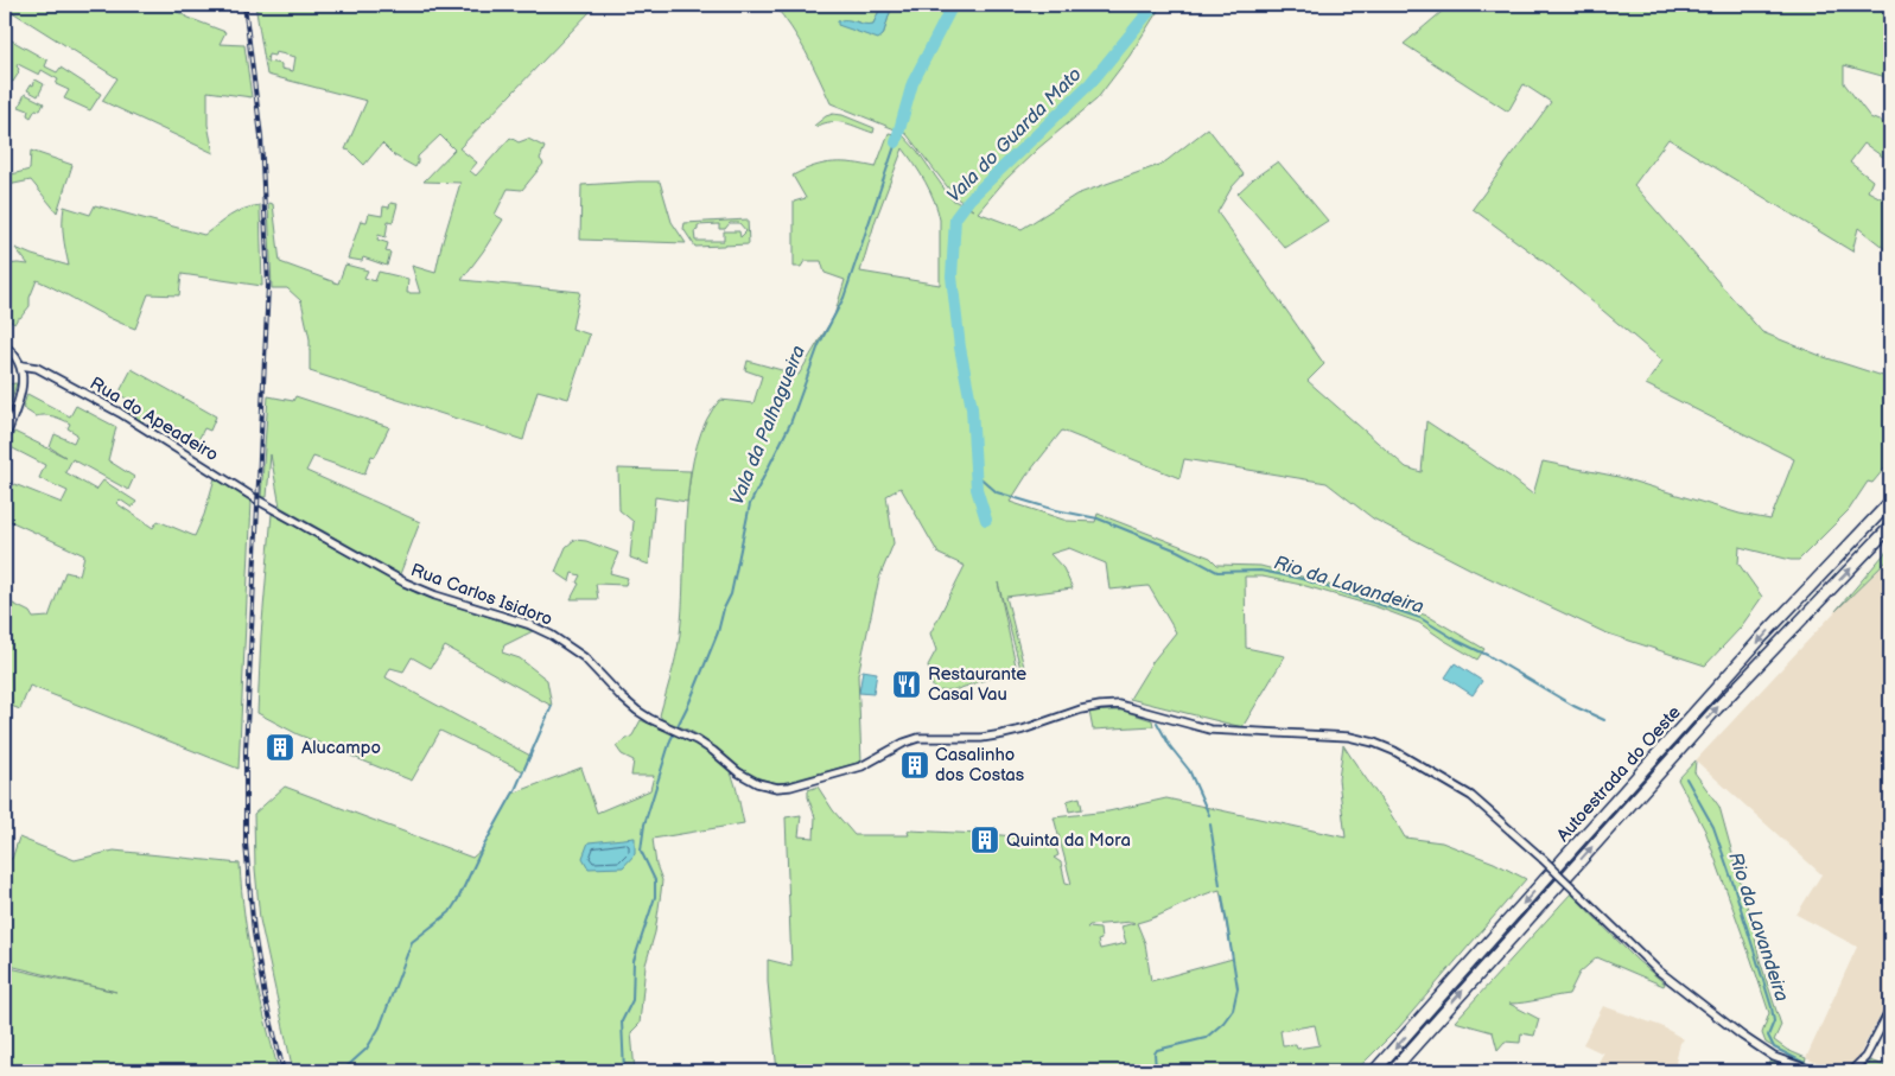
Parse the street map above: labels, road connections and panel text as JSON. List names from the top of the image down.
{
  "streets": {
    "highway": ["Autoestrada do Oeste"],
    "street": ["Rua do Apeadeiro", "Rua Carlos Isidoro"]
  },
  "crossings": [
    ["Rua do Apeadeiro", "Rua Carlos Isidoro"]
  ],
  "water": ["Vala do Guarda Mato", "Vala da Palhagueira", "Rio da Lavandeira"],
  "places": {
    "restaurant": ["Restaurante Casal Vau"],
    "building": ["Alucampo", "Casalinho dos Costas", "Quinta da Mora"]
  }
}
